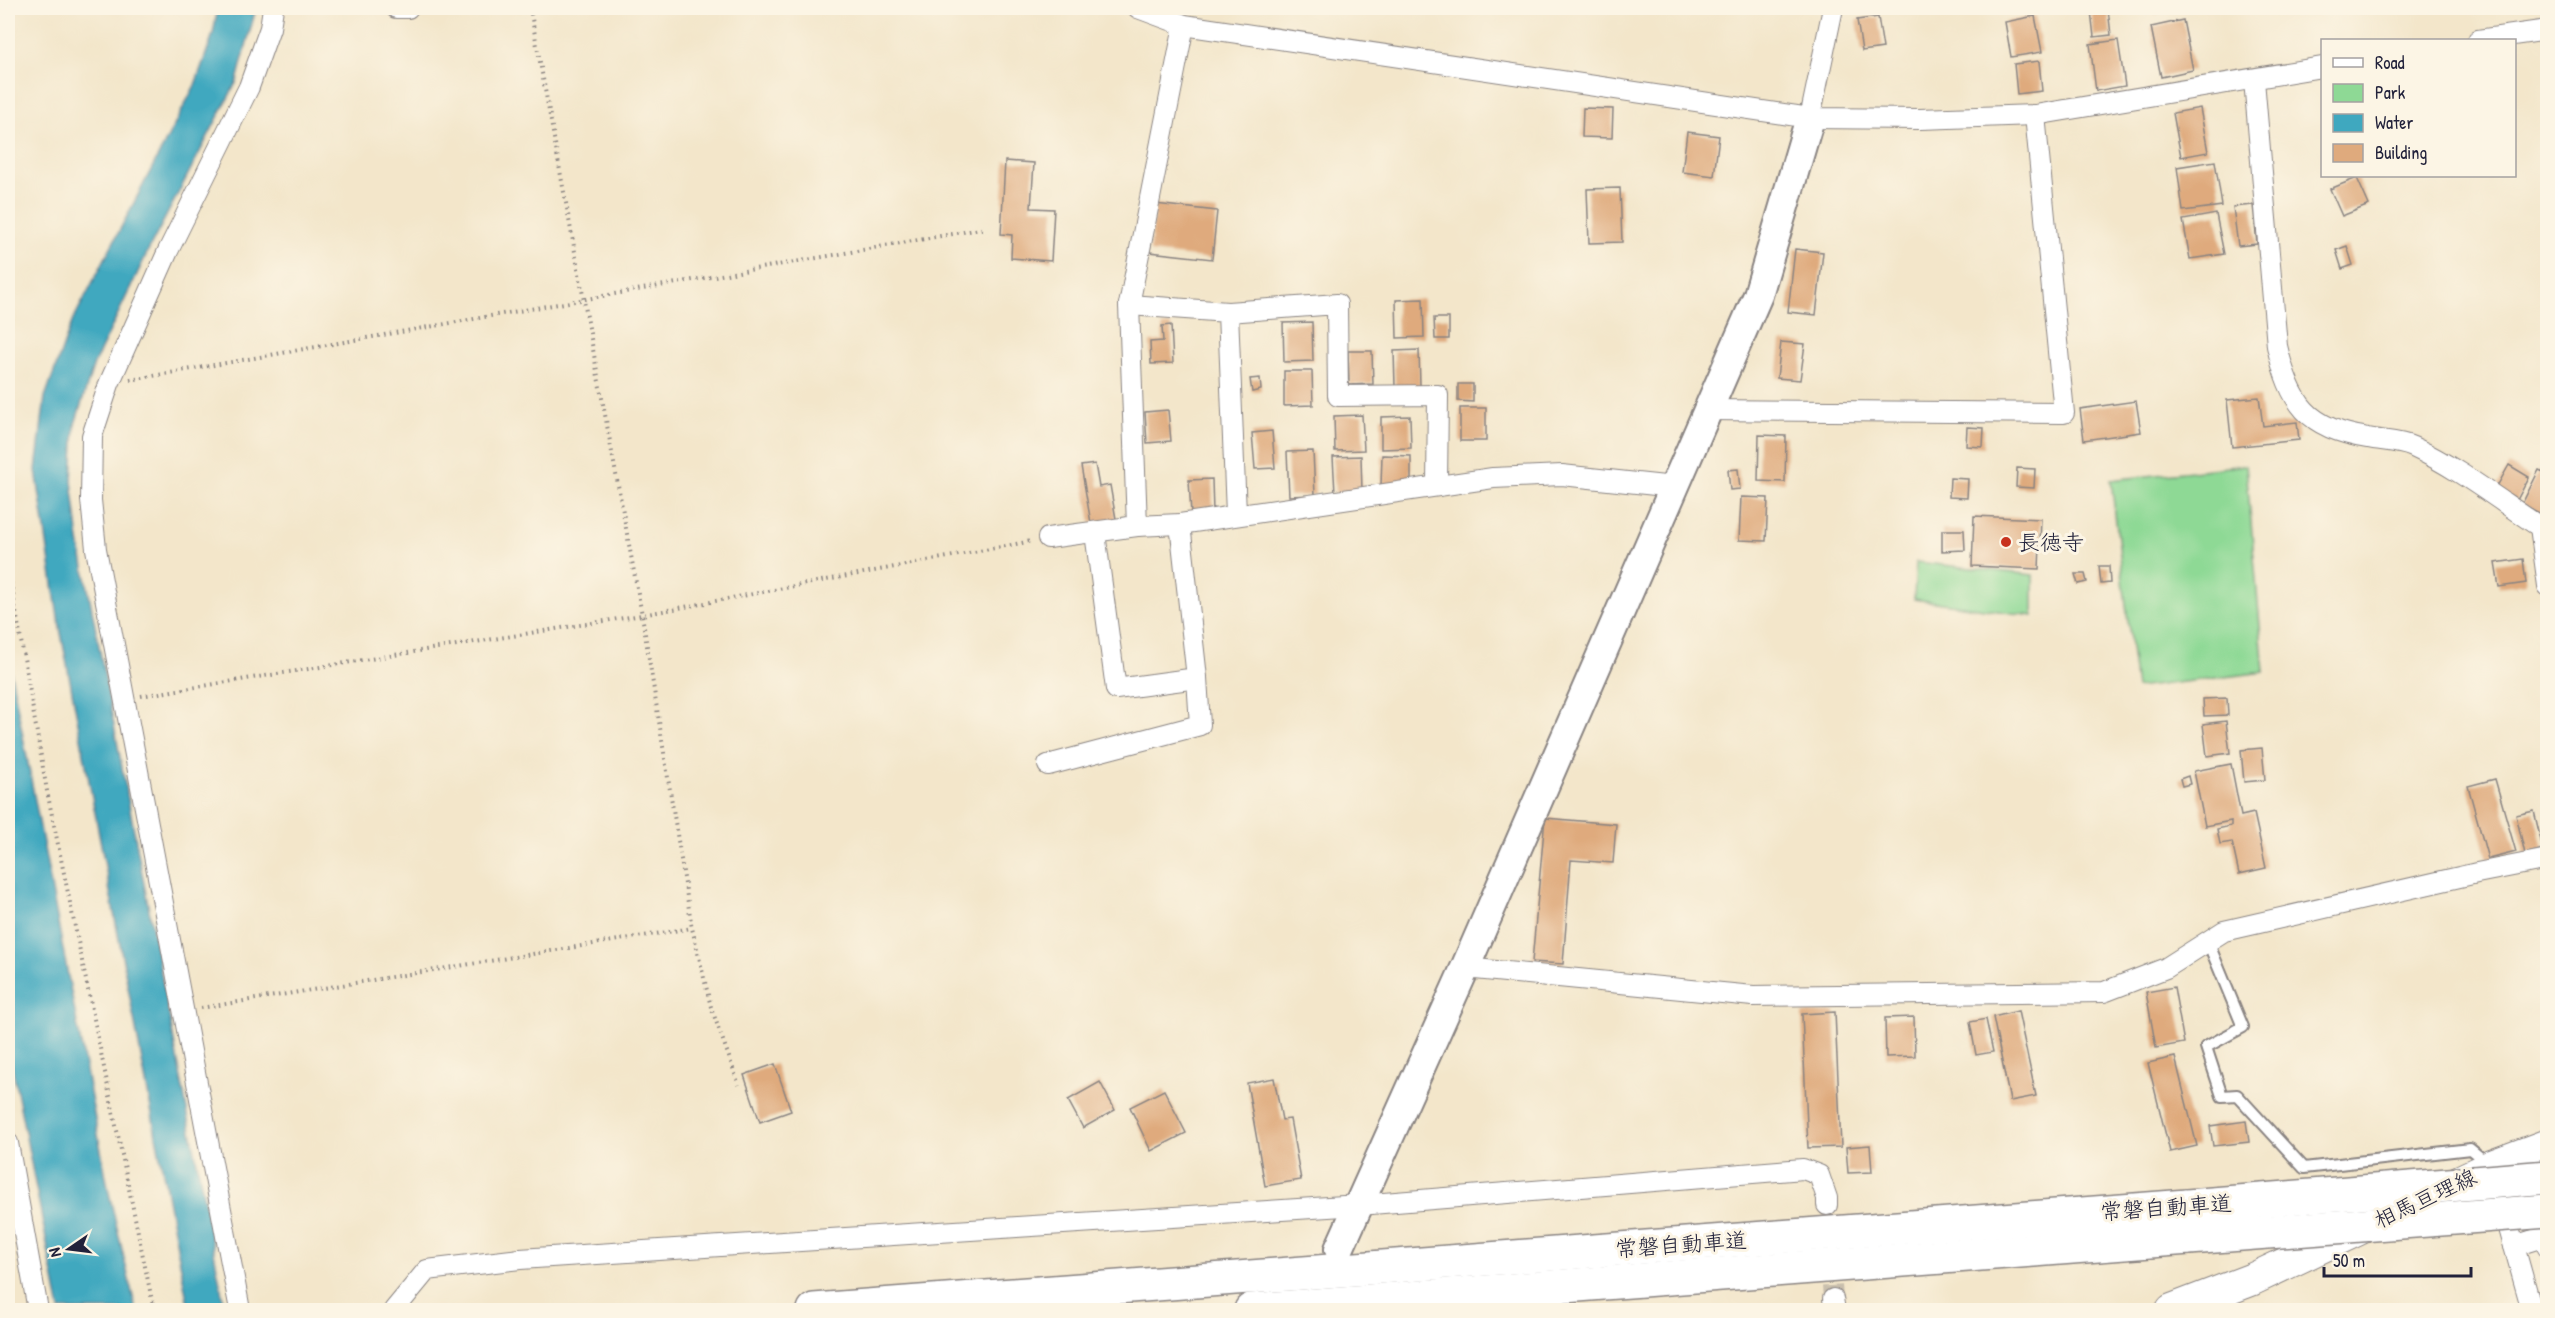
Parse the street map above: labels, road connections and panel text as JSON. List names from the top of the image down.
{
  "streets": {
    "highway": ["常磐自動車道"],
    "main road": ["相馬亘理線"]
  },
  "places": ["長徳寺"],
  "legend": [
    "Road",
    "Park",
    "Water",
    "Building"
  ],
  "scale_bar": "50 m",
  "north": "left"
}
